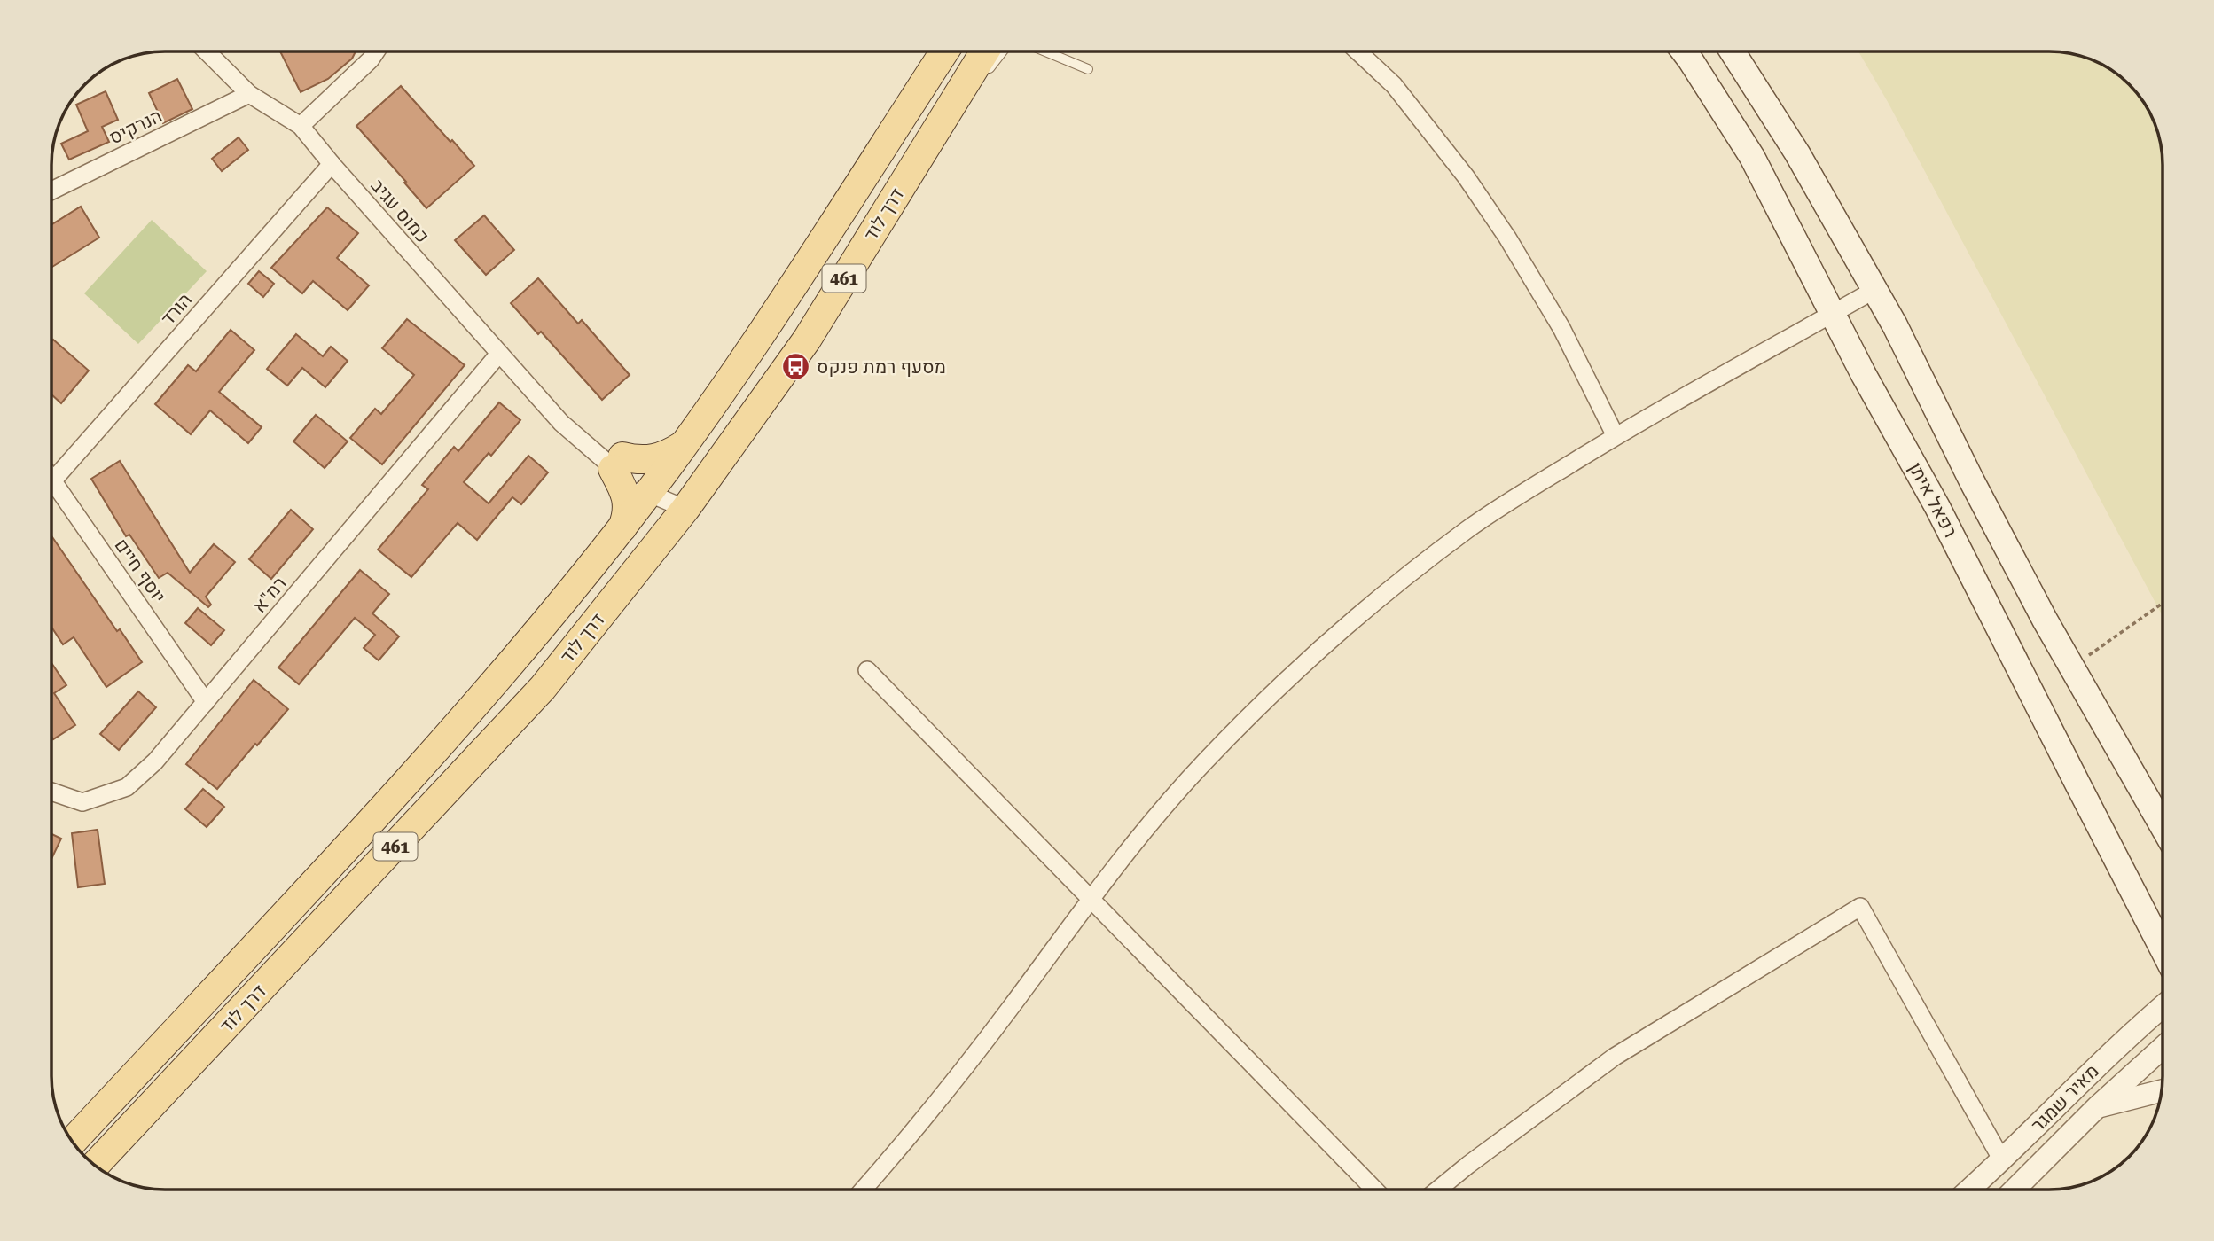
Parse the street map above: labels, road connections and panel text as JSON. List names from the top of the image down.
{
  "streets": {
    "main road": ["דרך לוד", "461", "רפאל איתן"],
    "street": [
      "הנרקיס",
      "כמוס עגיב",
      "הורד",
      "יוסף חיים",
      "רמ\"א",
      "מאיר שמגר"
    ]
  },
  "crossings": [
    ["הנרקיס", "כמוס עגיב"],
    ["כמוס עגיב", "דרך לוד"],
    ["כמוס עגיב", "הורד"],
    ["כמוס עגיב", "רמ\"א"],
    ["הורד", "יוסף חיים"],
    ["יוסף חיים", "רמ\"א"]
  ],
  "places": {
    "bus stop": ["מסעף רמת פנקס"]
  }
}
